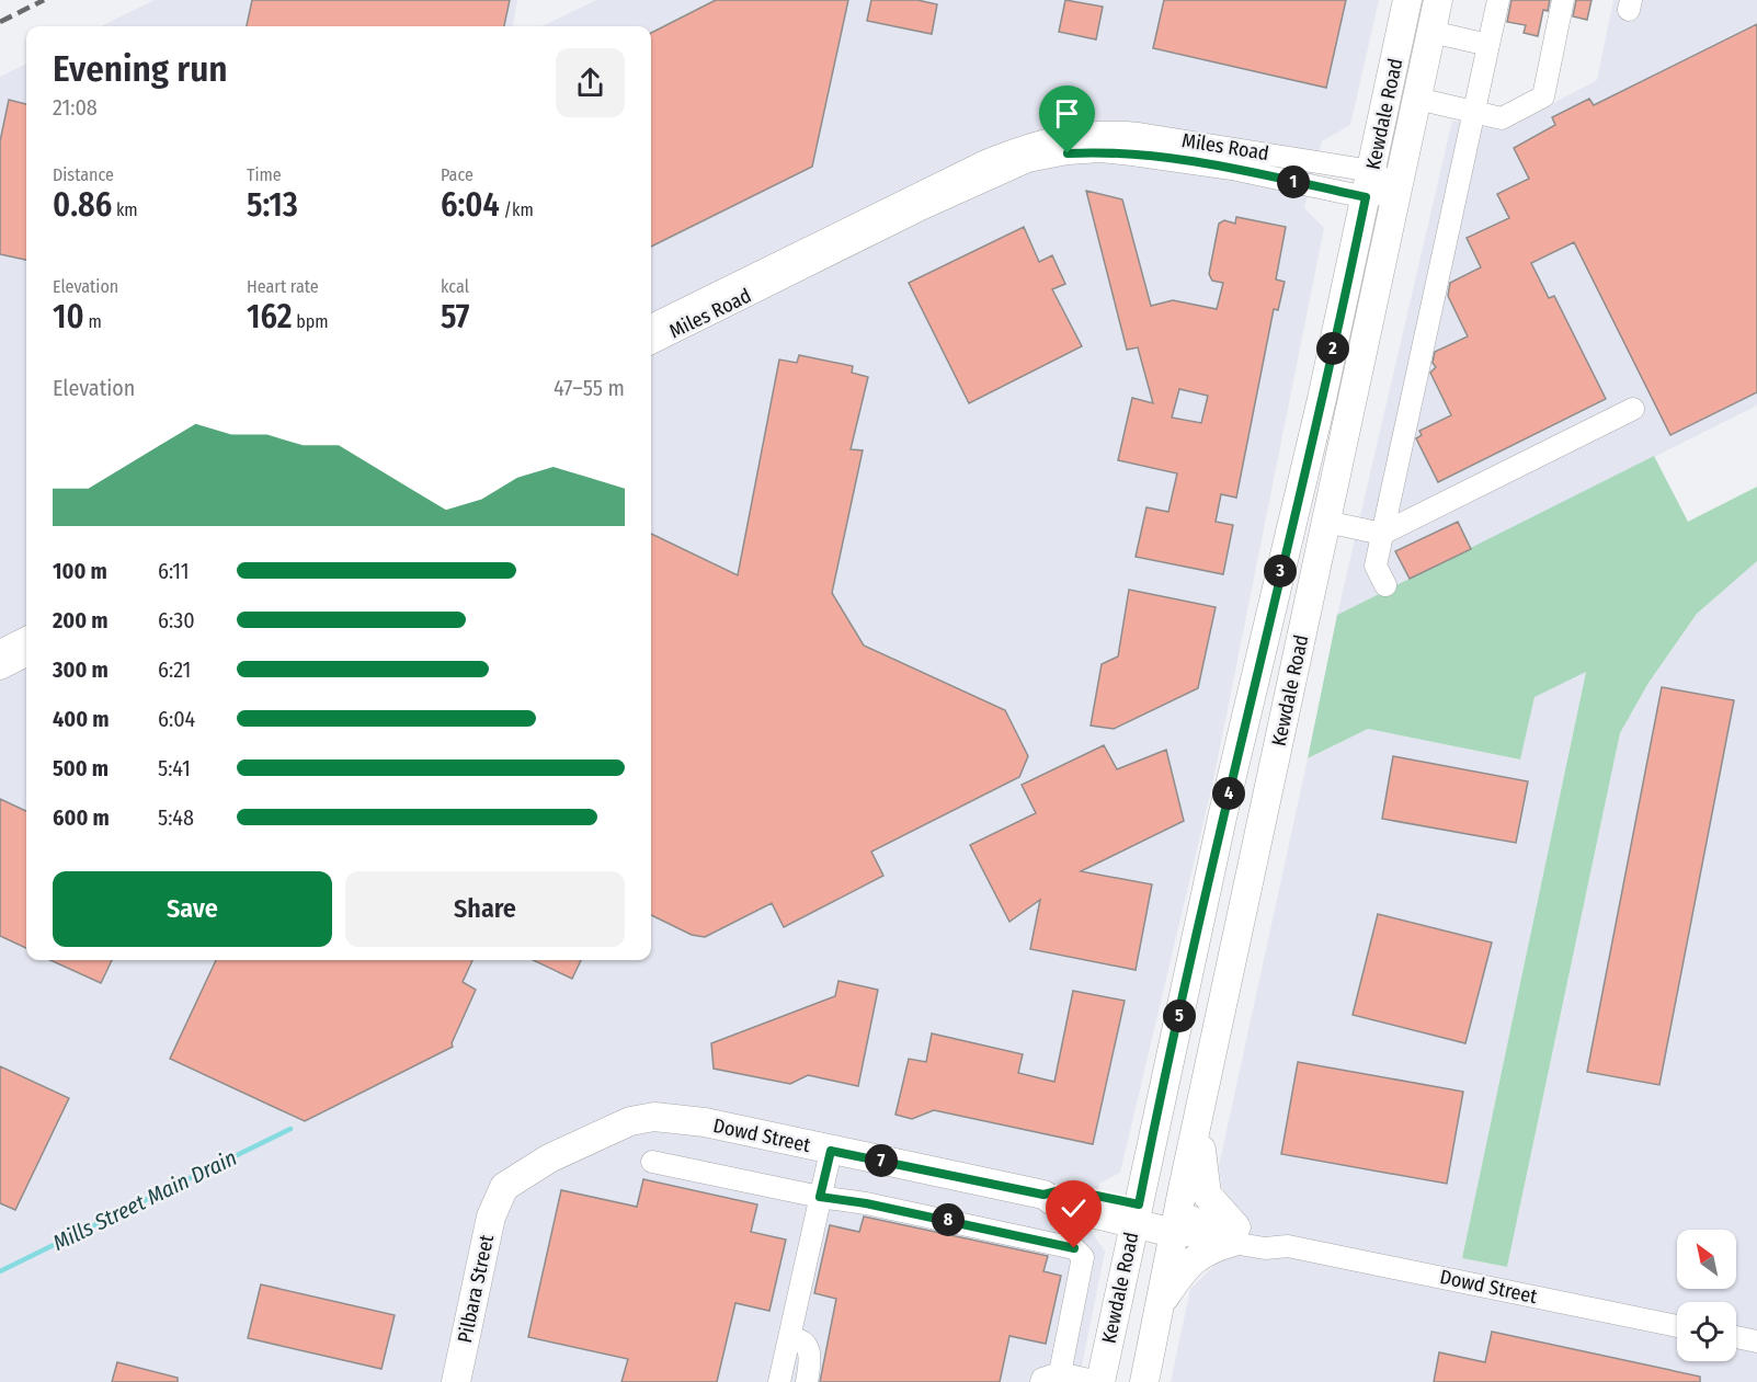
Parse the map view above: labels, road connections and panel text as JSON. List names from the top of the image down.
{
  "streets": {
    "main road": ["Kewdale Road", "Dowd Street", "Pilbara Street"],
    "street": ["Miles Road"]
  },
  "crossings": [
    ["Kewdale Road", "Miles Road"],
    ["Kewdale Road", "Dowd Street"],
    ["Dowd Street", "Pilbara Street"]
  ],
  "water": ["Mills Street Main Drain"],
  "north": "top left",
  "page": {
    "heading": ["Evening run", "21:08"],
    "stats": [
      ["Distance", "0.86 km"],
      ["Time", "5:13"],
      ["Pace", "6:04 /km"],
      ["Elevation", "10 m"],
      ["Heart rate", "162 bpm"],
      ["kcal", "57"]
    ],
    "pins": [
      "1",
      "2",
      "3",
      "4",
      "5",
      "7",
      "8"
    ],
    "chart": ["Elevation", "47–55 m"],
    "list": [
      {
        "name": "100 m",
        "note": "6:11"
      },
      {
        "name": "200 m",
        "note": "6:30"
      },
      {
        "name": "300 m",
        "note": "6:21"
      },
      {
        "name": "400 m",
        "note": "6:04"
      },
      {
        "name": "500 m",
        "note": "5:41"
      },
      {
        "name": "600 m",
        "note": "5:48"
      }
    ],
    "buttons": ["Save", "Share"]
  }
}
